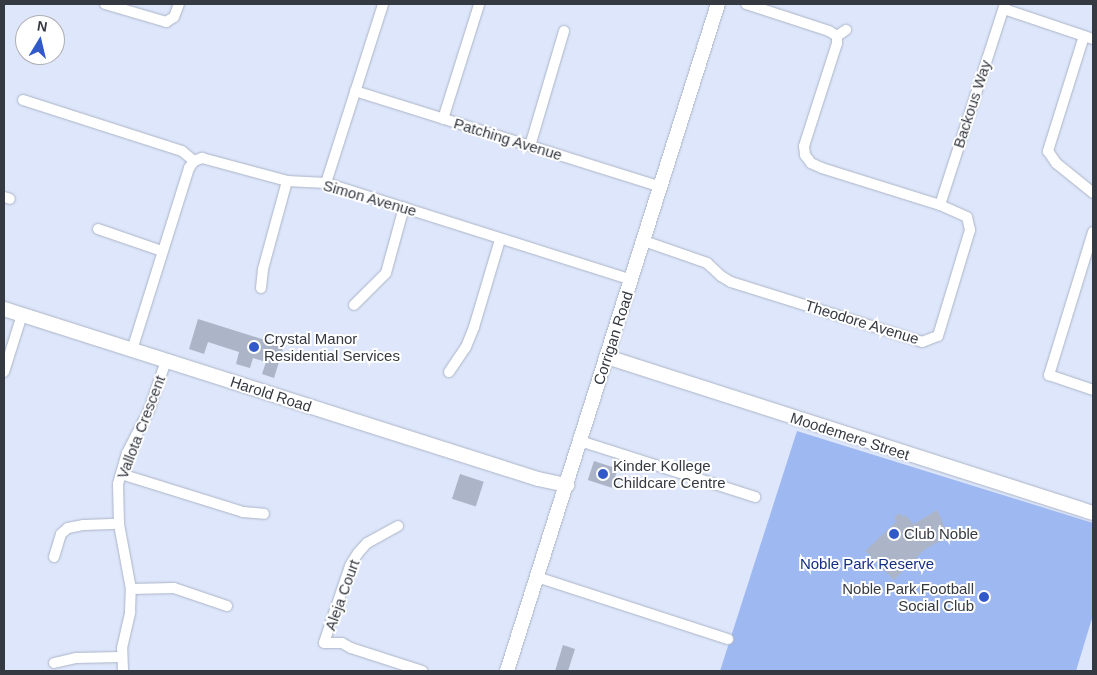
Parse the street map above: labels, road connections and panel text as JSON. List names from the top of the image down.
{
  "streets": {
    "street": [
      "Backous Way",
      "Patching Avenue",
      "Simon Avenue",
      "Theodore Avenue",
      "Corrigan Road",
      "Harold Road",
      "Vallota Crescent",
      "Moodemere Street",
      "Aleja Court"
    ]
  },
  "crossings": [
    ["Backous Way", "Theodore Avenue"],
    ["Patching Avenue", "Corrigan Road"],
    ["Simon Avenue", "Corrigan Road"],
    ["Theodore Avenue", "Corrigan Road"],
    ["Corrigan Road", "Harold Road"],
    ["Corrigan Road", "Moodemere Street"],
    ["Harold Road", "Vallota Crescent"]
  ],
  "parks": ["Noble Park Reserve"],
  "places": [
    "Crystal Manor Residential Services",
    "Kinder Kollege Childcare Centre",
    "Club Noble",
    "Noble Park Football Social Club"
  ],
  "north": "top"
}
